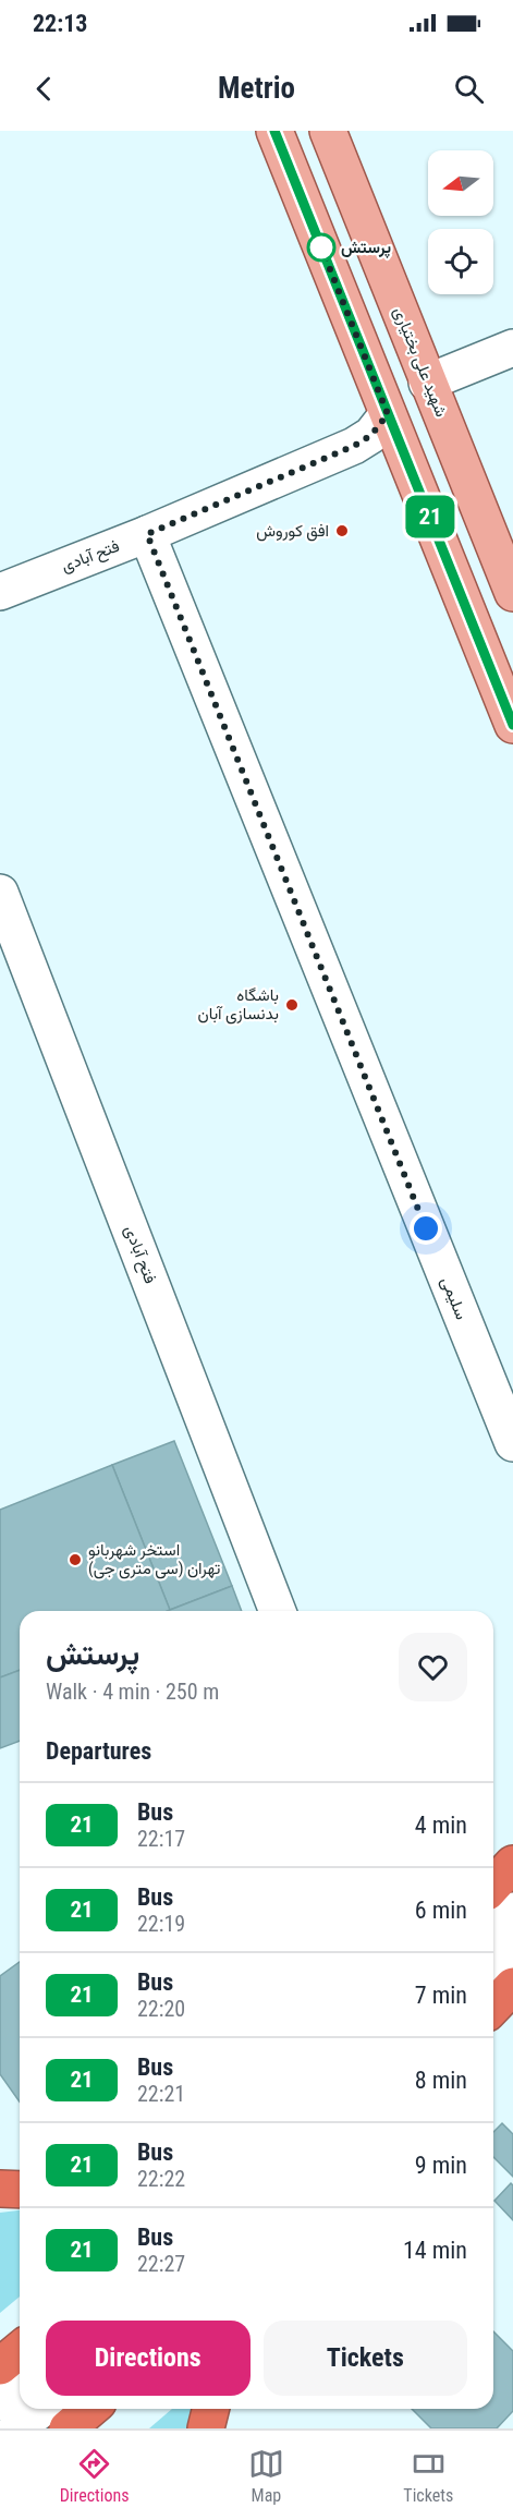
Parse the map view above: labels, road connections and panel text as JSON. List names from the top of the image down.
{
  "streets": {
    "main road": ["شهید علی بختیاری"],
    "street": ["فتح آبادی", "سلیمی"]
  },
  "crossings": [
    ["فتح آبادی", "سلیمی"]
  ],
  "places": [
    "پرستش",
    "افق کوروش",
    "باشگاه بدنسازی آبان",
    "استخر شهربانو تهران (سی متری جی)"
  ],
  "lines": ["bus line 21"],
  "north": "left",
  "page": {
    "status": "22:13",
    "header": "Metrio",
    "on_map": "21",
    "heading": [
      ["پرستش", "Walk · 4 min · 250 m"],
      "Departures"
    ],
    "list": [
      {
        "mark": "21",
        "name": "Bus",
        "note": "22:17",
        "value": "4 min"
      },
      {
        "mark": "21",
        "name": "Bus",
        "note": "22:19",
        "value": "6 min"
      },
      {
        "mark": "21",
        "name": "Bus",
        "note": "22:20",
        "value": "7 min"
      },
      {
        "mark": "21",
        "name": "Bus",
        "note": "22:21",
        "value": "8 min"
      },
      {
        "mark": "21",
        "name": "Bus",
        "note": "22:22",
        "value": "9 min"
      },
      {
        "mark": "21",
        "name": "Bus",
        "note": "22:27",
        "value": "14 min"
      }
    ],
    "buttons": ["Directions", "Tickets"],
    "tabs": ["Directions", "Map", "Tickets"]
  }
}
